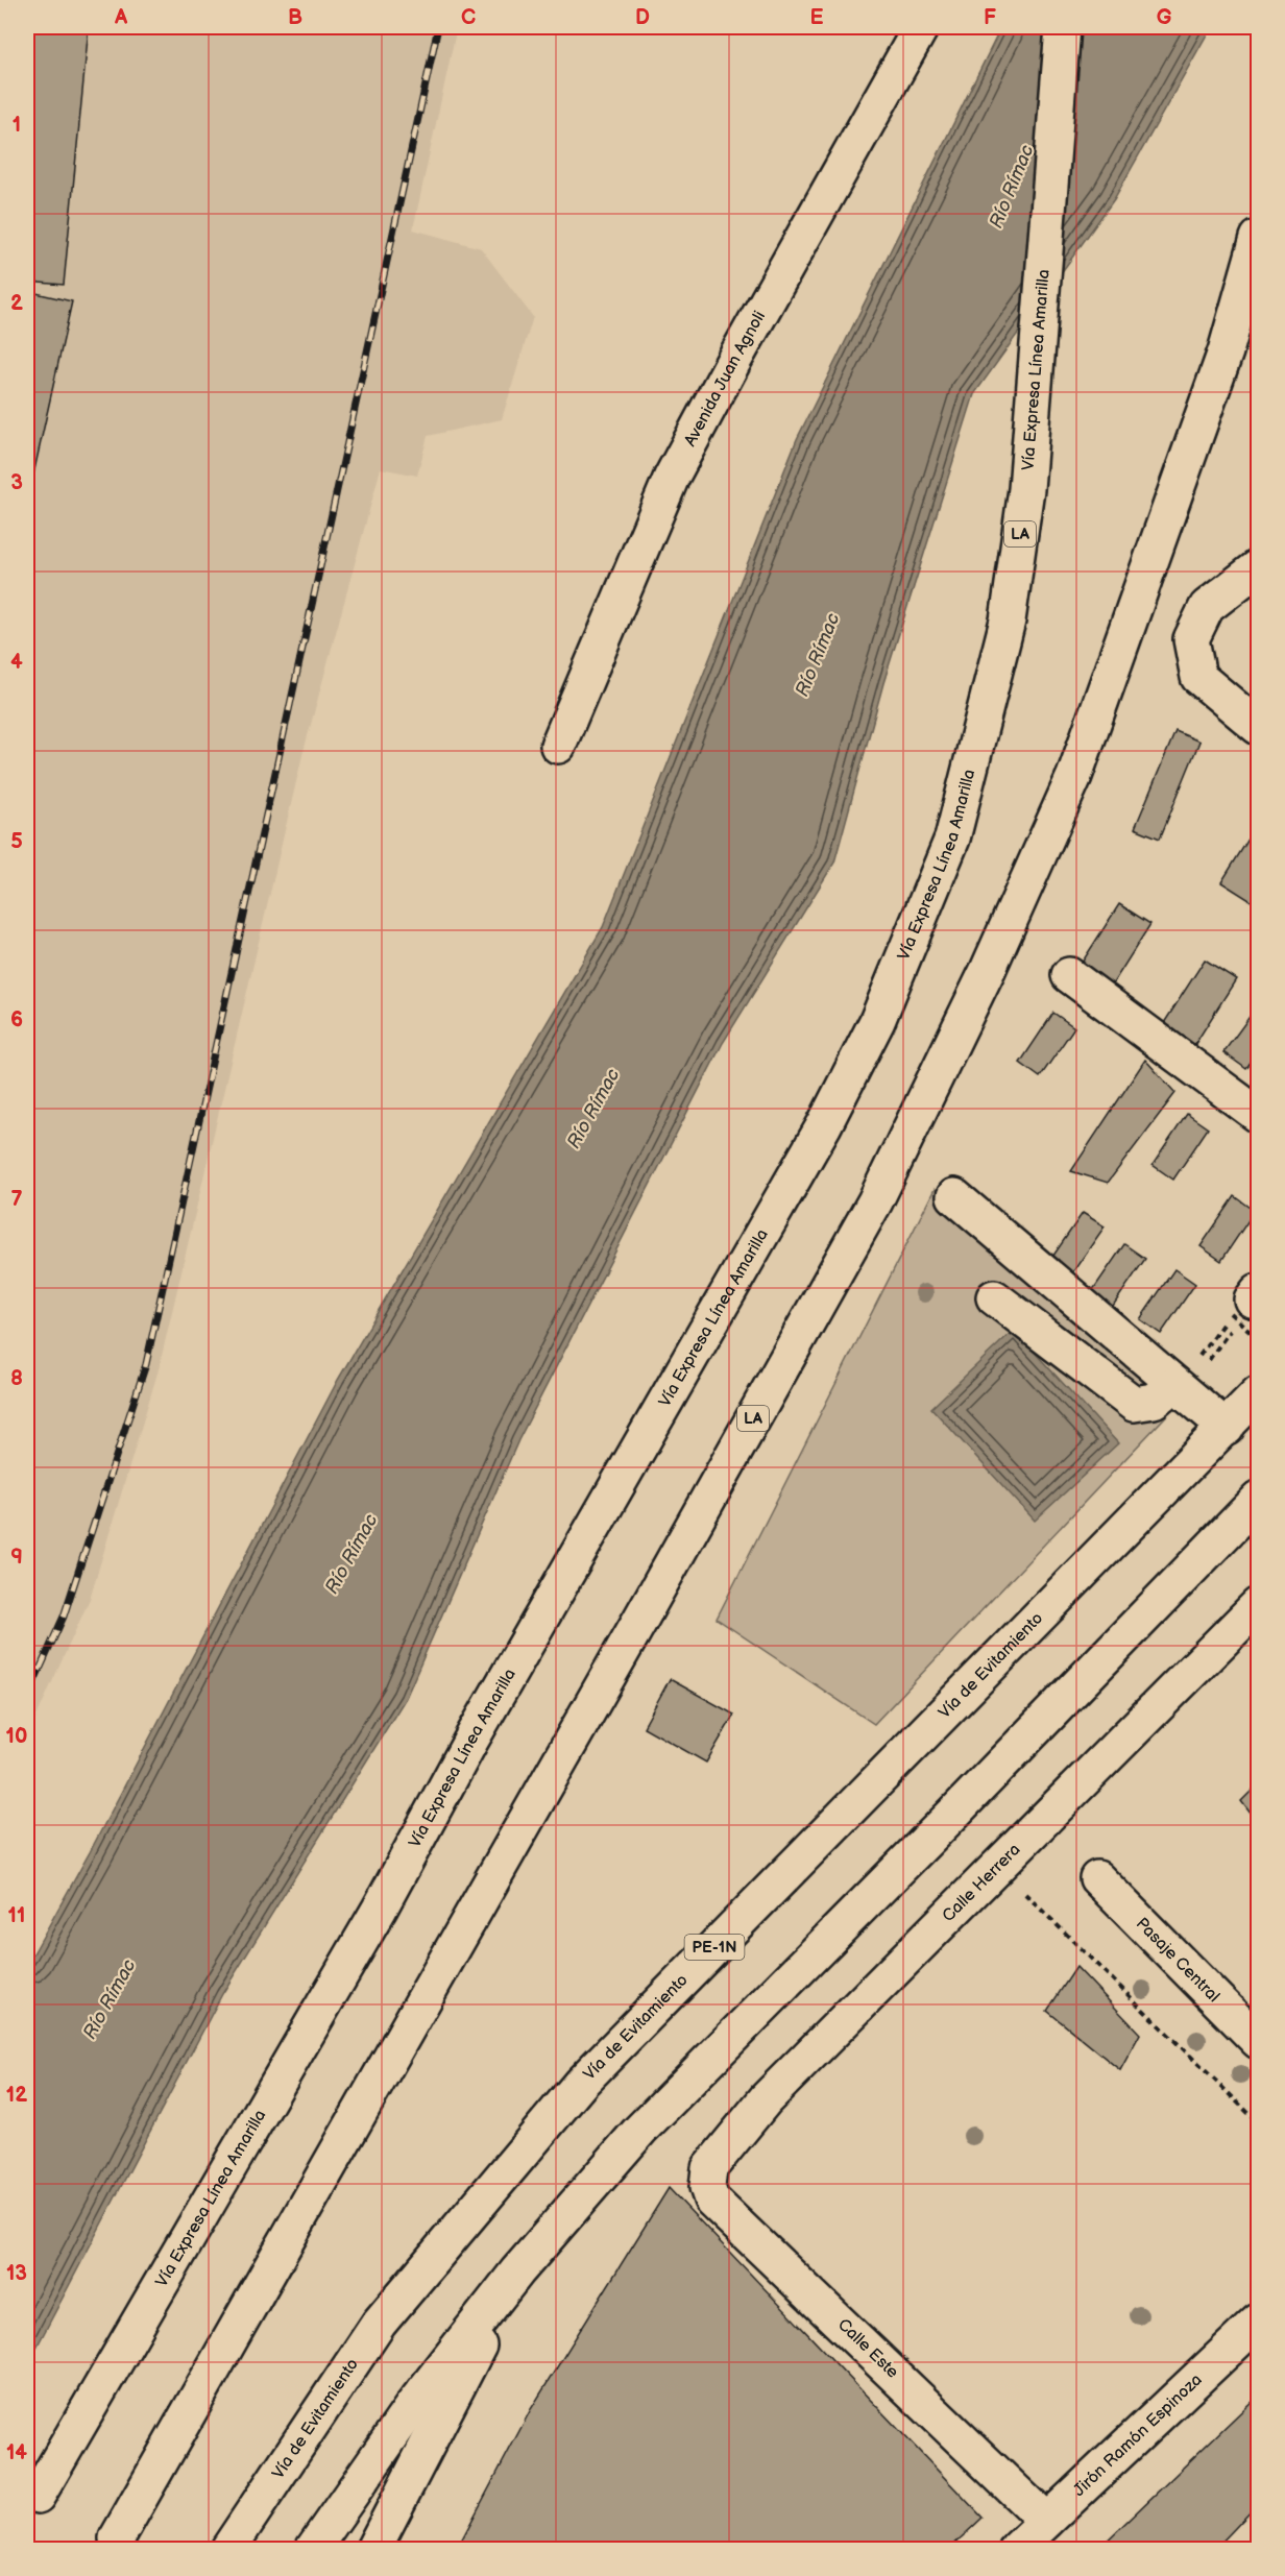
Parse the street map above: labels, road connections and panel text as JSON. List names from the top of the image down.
{
  "streets": {
    "main road": [
      "Vía Expresa Línea Amarilla",
      "Avenida Juan Agnoli",
      "LA",
      "Vía de Evitamiento",
      "Calle Herrera",
      "PE-1N",
      "Pasaje Central",
      "Calle Este",
      "Jirón Ramón Espinoza"
    ]
  },
  "crossings": [
    ["Calle Herrera", "Calle Este"],
    ["Calle Este", "Jirón Ramón Espinoza"]
  ],
  "water": ["Río Rímac"],
  "grid": {
    "columns": [
      "A",
      "B",
      "C",
      "D",
      "E",
      "F",
      "G"
    ],
    "rows": [
      "1",
      "2",
      "3",
      "4",
      "5",
      "6",
      "7",
      "8",
      "9",
      "10",
      "11",
      "12",
      "13",
      "14"
    ]
  }
}
